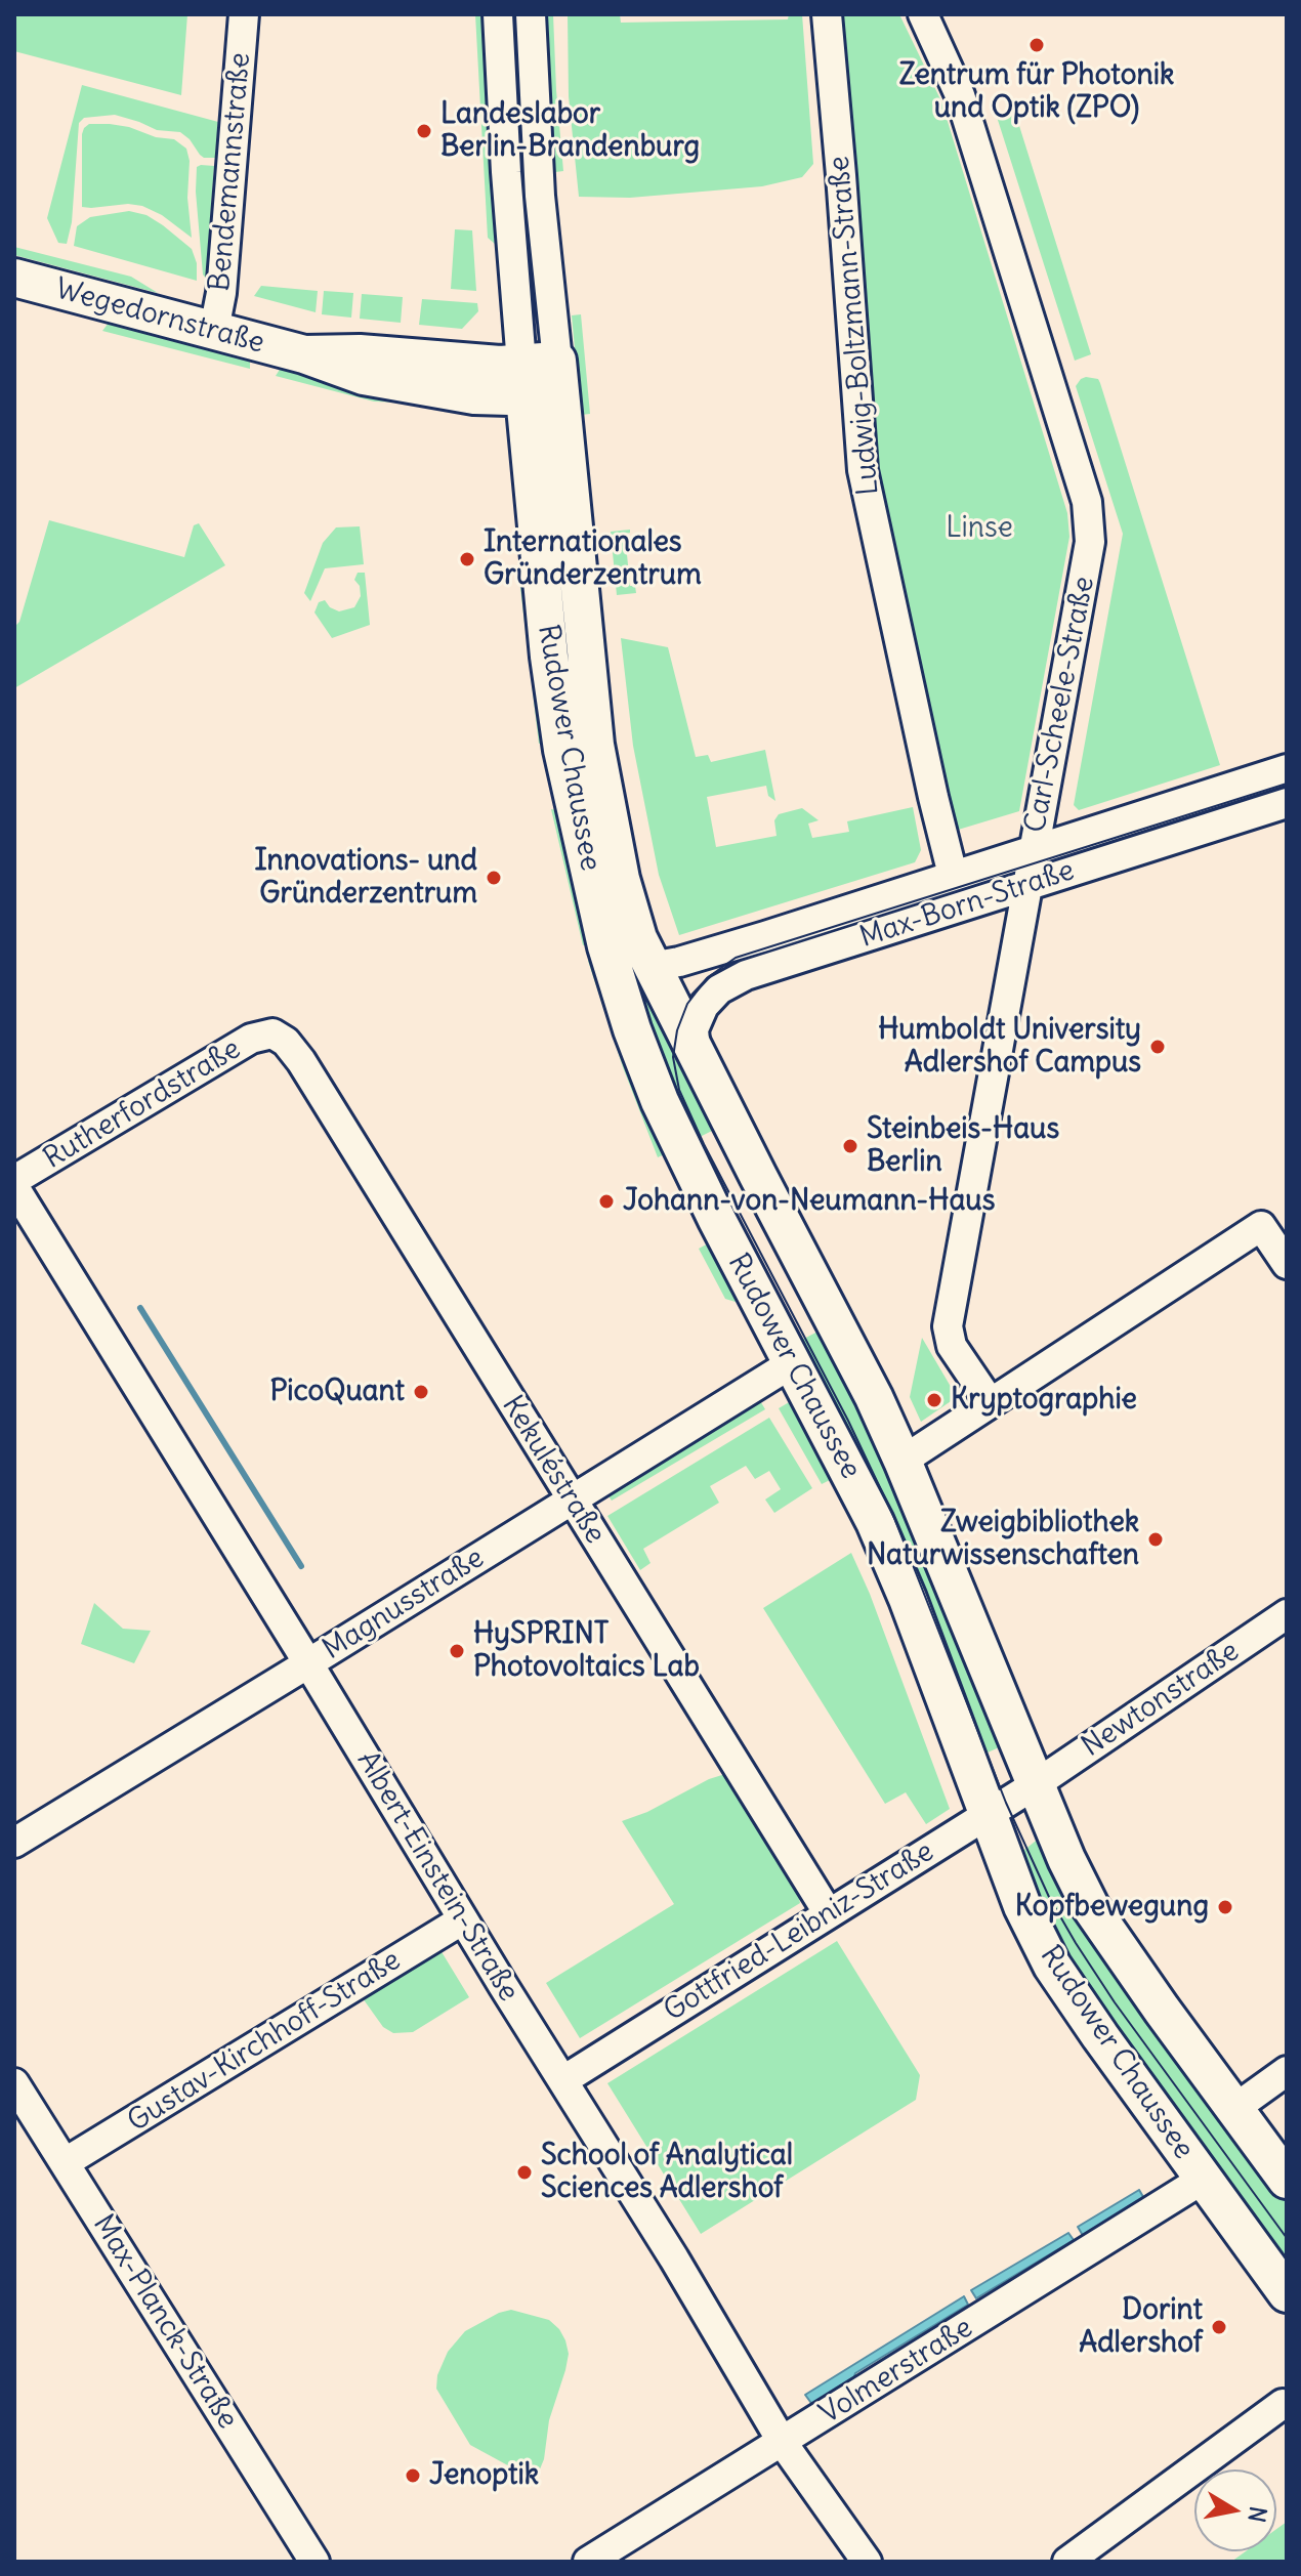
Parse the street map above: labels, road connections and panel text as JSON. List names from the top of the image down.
{
  "streets": {
    "main road": ["Wegedornstraße", "Rudower Chaussee"],
    "street": [
      "Bendemannstraße",
      "Ludwig-Boltzmann-Straße",
      "Carl-Scheele-Straße",
      "Max-Born-Straße",
      "Rutherfordstraße",
      "Kekuléstraße",
      "Magnusstraße",
      "Newtonstraße",
      "Albert-Einstein-Straße",
      "Gottfried-Leibniz-Straße",
      "Gustav-Kirchhoff-Straße",
      "Max-Planck-Straße",
      "Volmerstraße"
    ]
  },
  "crossings": [
    ["Bendemannstraße", "Wegedornstraße"],
    ["Wegedornstraße", "Rudower Chaussee"],
    ["Ludwig-Boltzmann-Straße", "Max-Born-Straße"],
    ["Carl-Scheele-Straße", "Max-Born-Straße"],
    ["Rudower Chaussee", "Max-Born-Straße"],
    ["Rudower Chaussee", "Magnusstraße"],
    ["Rudower Chaussee", "Newtonstraße"],
    ["Rudower Chaussee", "Gottfried-Leibniz-Straße"],
    ["Rudower Chaussee", "Volmerstraße"],
    ["Rutherfordstraße", "Kekuléstraße"],
    ["Kekuléstraße", "Magnusstraße"],
    ["Kekuléstraße", "Gottfried-Leibniz-Straße"],
    ["Magnusstraße", "Albert-Einstein-Straße"],
    ["Newtonstraße", "Gottfried-Leibniz-Straße"],
    ["Albert-Einstein-Straße", "Gottfried-Leibniz-Straße"],
    ["Albert-Einstein-Straße", "Gustav-Kirchhoff-Straße"],
    ["Albert-Einstein-Straße", "Volmerstraße"],
    ["Gustav-Kirchhoff-Straße", "Max-Planck-Straße"]
  ],
  "parks": ["Linse"],
  "places": [
    "Zentrum für Photonik und Optik (ZPO)",
    "Landeslabor Berlin-Brandenburg",
    "Internationales Gründerzentrum",
    "Innovations- und Gründerzentrum",
    "Humboldt University Adlershof Campus",
    "Steinbeis-Haus Berlin",
    "Johann-von-Neumann-Haus",
    "PicoQuant",
    "Kryptographie",
    "Zweigbibliothek Naturwissenschaften",
    "HySPRINT Photovoltaics Lab",
    "Kopfbewegung",
    "School of Analytical Sciences Adlershof",
    "Dorint Adlershof",
    "Jenoptik"
  ],
  "north": "right"
}
